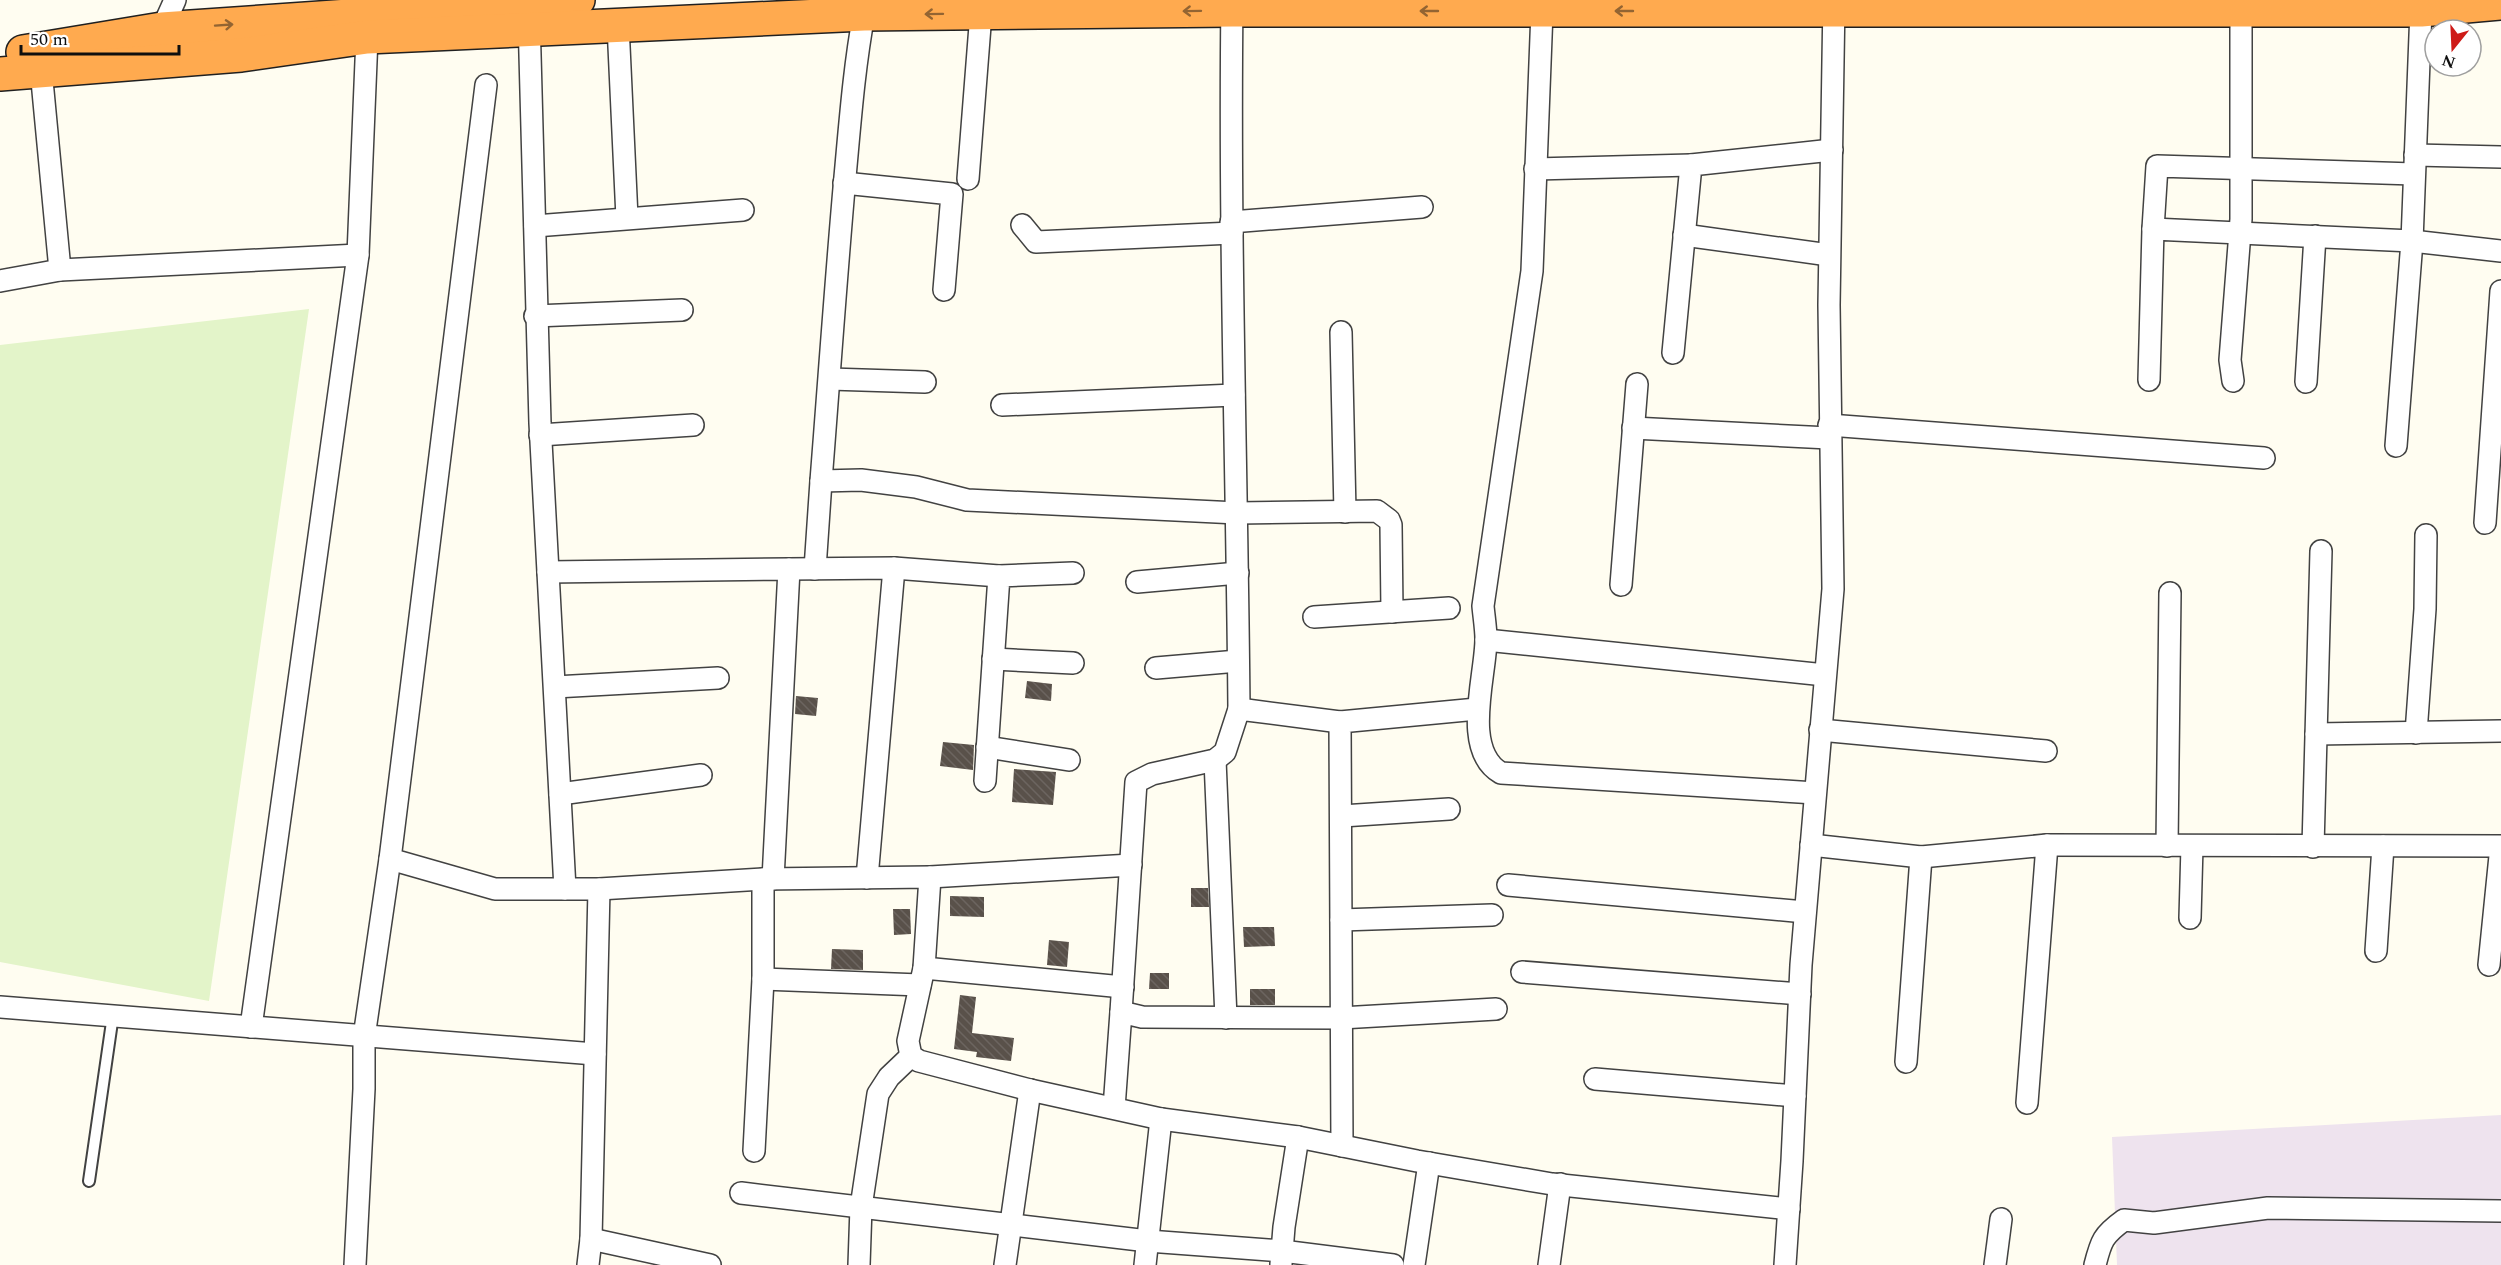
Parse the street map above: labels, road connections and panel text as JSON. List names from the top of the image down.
{
  "scale_bar": "50 m",
  "north": "bottom"
}
